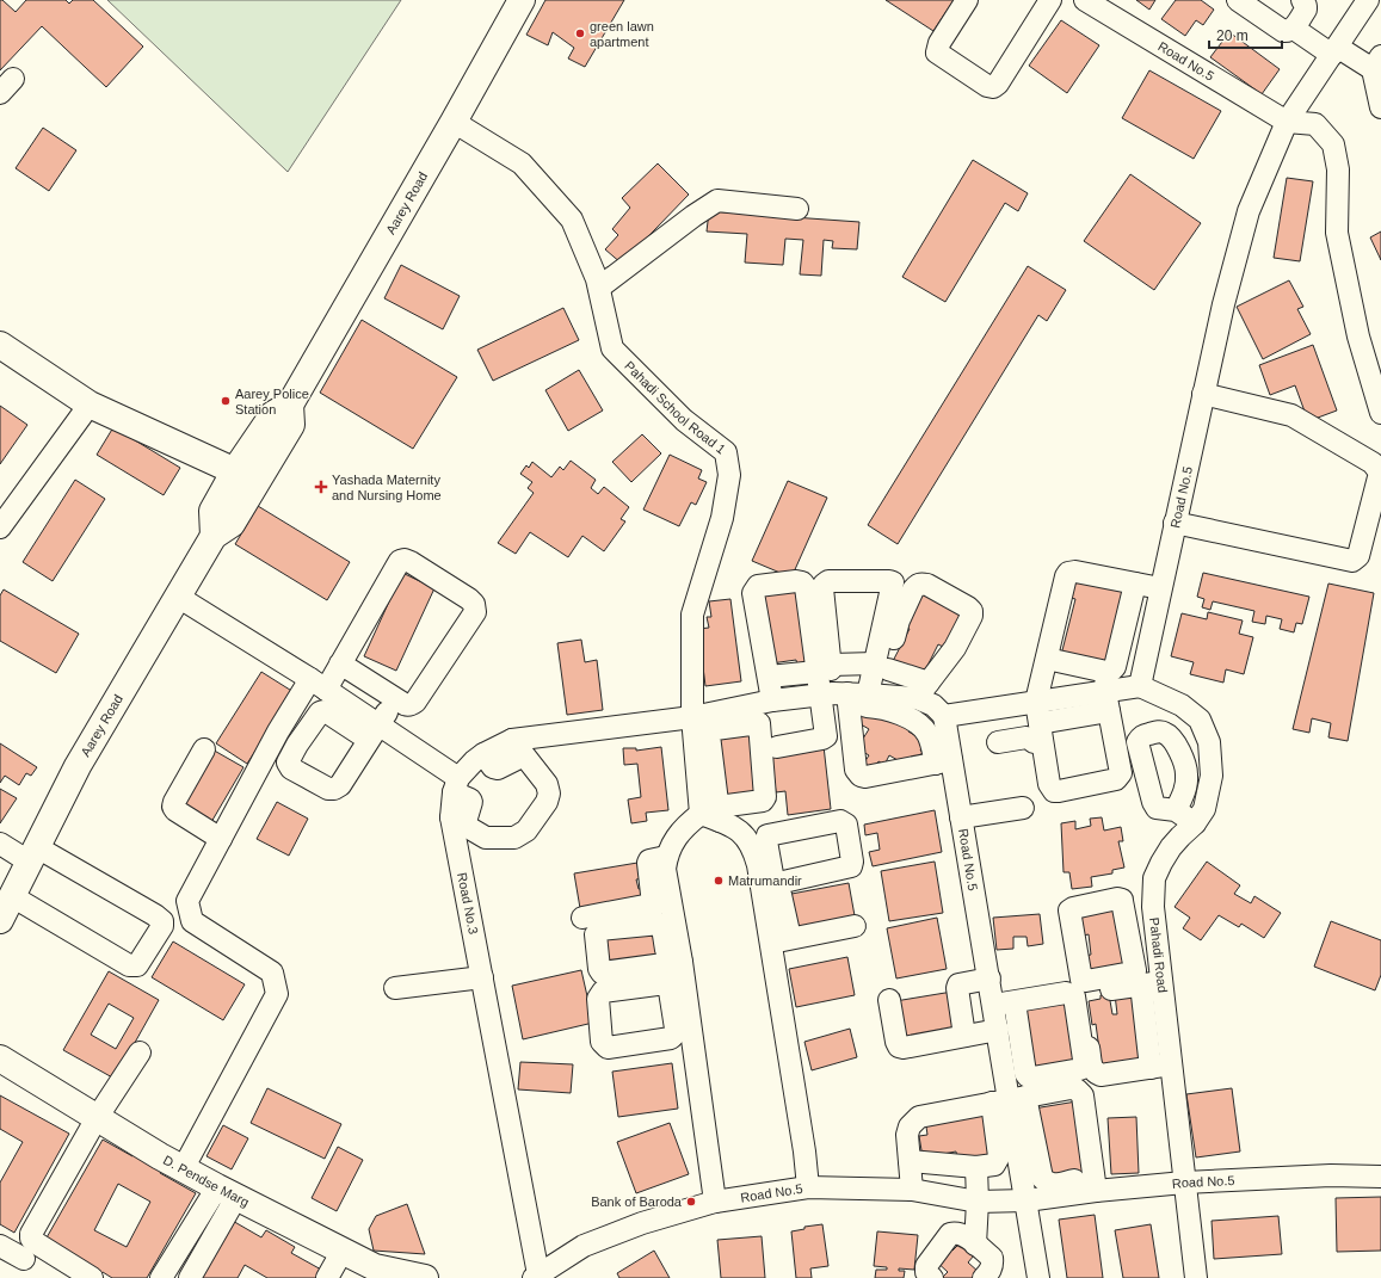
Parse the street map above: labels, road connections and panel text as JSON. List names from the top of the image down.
{
  "streets": {
    "street": [
      "Road No.5",
      "Aarey Road",
      "Pahadi School Road 1",
      "Road No.3",
      "Pahadi Road",
      "D. Pendse Marg"
    ]
  },
  "crossings": [
    ["Road No.5", "Road No.3"],
    ["Road No.5", "Pahadi Road"],
    ["Aarey Road", "Pahadi School Road 1"]
  ],
  "places": {
    "other": [
      "green lawn apartment",
      "Aarey Police Station",
      "Matrumandir",
      "Bank of Baroda"
    ],
    "health": ["Yashada Maternity and Nursing Home"]
  },
  "scale_bar": "20 m"
}
